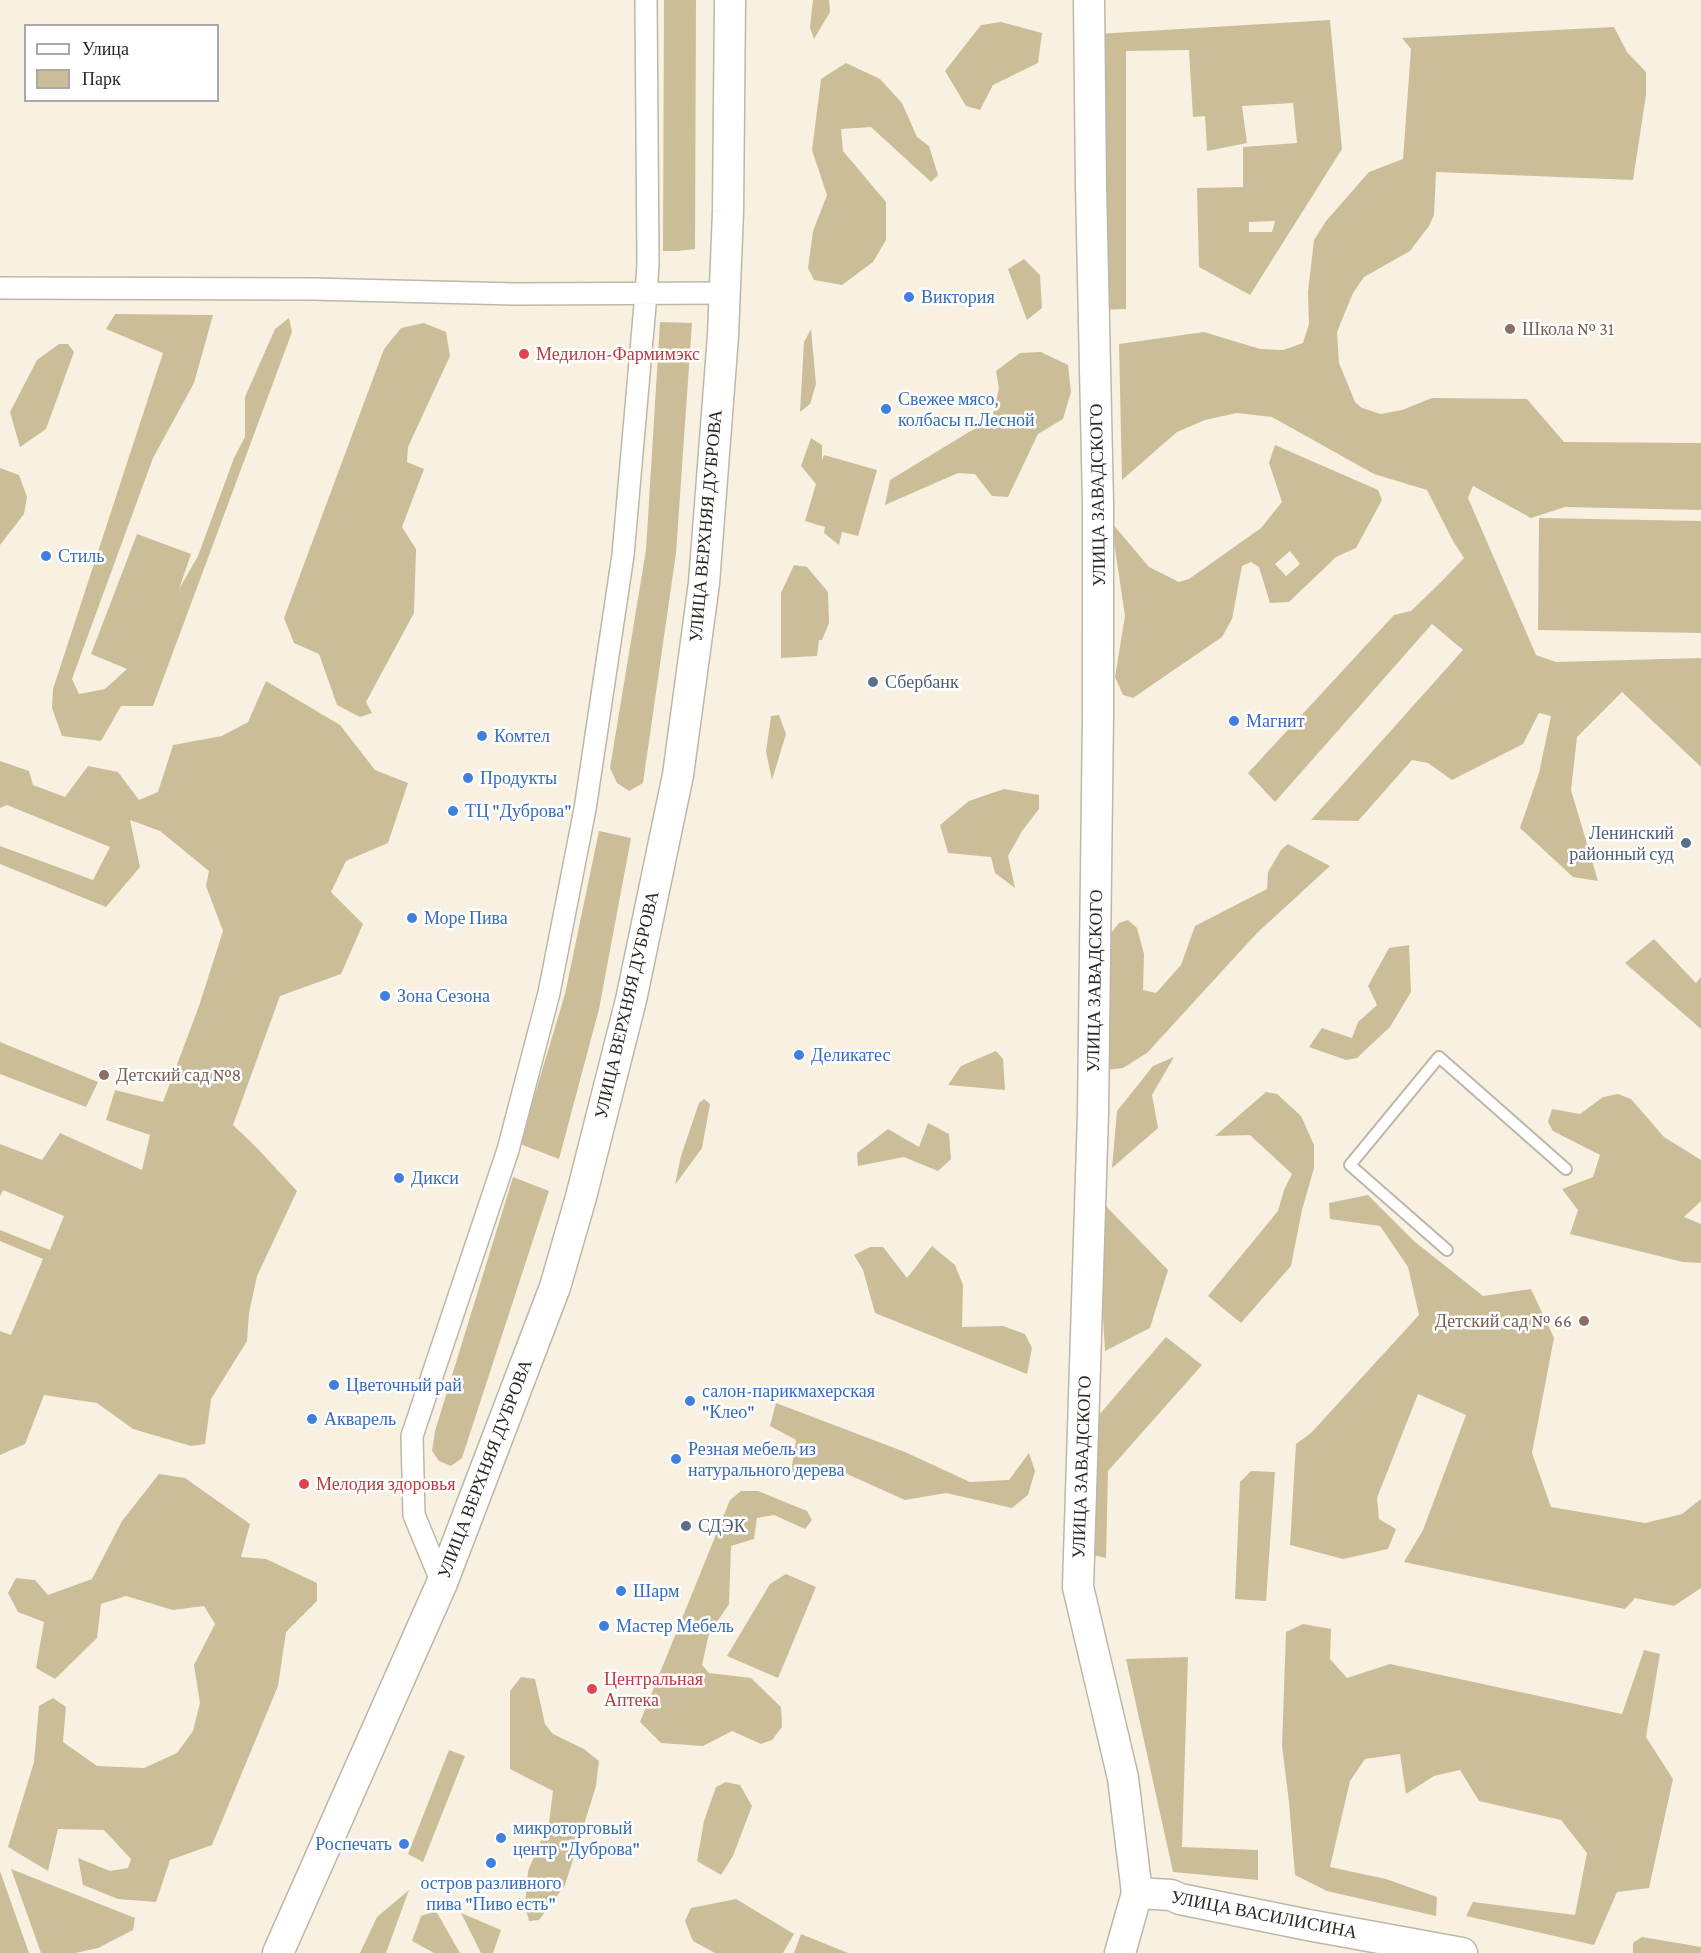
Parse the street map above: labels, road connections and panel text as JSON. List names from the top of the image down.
{
  "streets": {
    "street": ["УЛИЦА ЗАВАДСКОГО", "УЛИЦА ВЕРХНЯЯ ДУБРОВА", "УЛИЦА ВАСИЛИСИНА"]
  },
  "crossings": [
    ["УЛИЦА ЗАВАДСКОГО", "УЛИЦА ВАСИЛИСИНА"]
  ],
  "places": [
    "Виктория",
    "Школа № 31",
    "Медилон-Фармимэкс",
    "Свежее мясо, колбасы п.Лесной",
    "Стиль",
    "Сбербанк",
    "Магнит",
    "Комтел",
    "Продукты",
    "ТЦ \"Дуброва\"",
    "Ленинский районный суд",
    "Море Пива",
    "Зона Сезона",
    "Деликатес",
    "Детский сад №8",
    "Дикси",
    "Детский сад № 66",
    "Цветочный рай",
    "салон-парикмахерская \"Клео\"",
    "Акварель",
    "Резная мебель из натурального дерева",
    "Мелодия здоровья",
    "СДЭК",
    "Шарм",
    "Мастер Мебель",
    "Центральная Аптека",
    "микроторговый центр \"Дуброва\"",
    "Роспечать",
    "остров разливного пива \"Пиво есть\""
  ],
  "legend": ["Улица", "Парк"]
}
